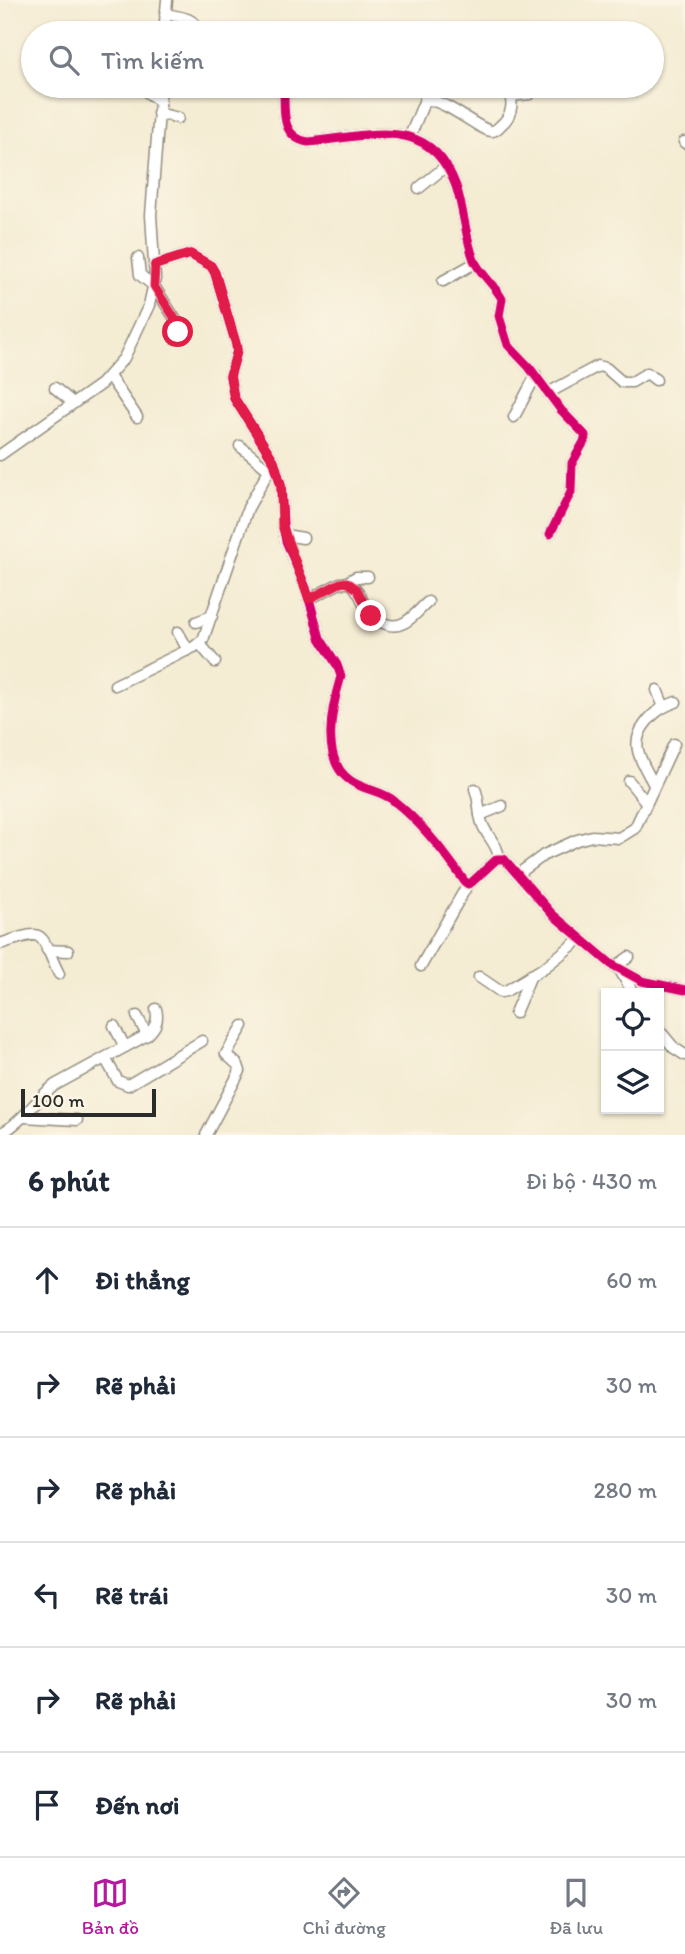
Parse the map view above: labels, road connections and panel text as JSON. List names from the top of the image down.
{
  "scale_bar": "100 m",
  "page": {
    "search": "Tìm kiếm",
    "scale": "100 m",
    "heading": ["6 phút", "Đi bộ · 430 m"],
    "list": [
      ["Đi thẳng", "60 m"],
      ["Rẽ phải", "30 m"],
      ["Rẽ phải", "280 m"],
      ["Rẽ trái", "30 m"],
      ["Rẽ phải", "30 m"],
      "Đến nơi"
    ],
    "nav": ["Bản đồ", "Chỉ đường", "Đã lưu"]
  }
}
